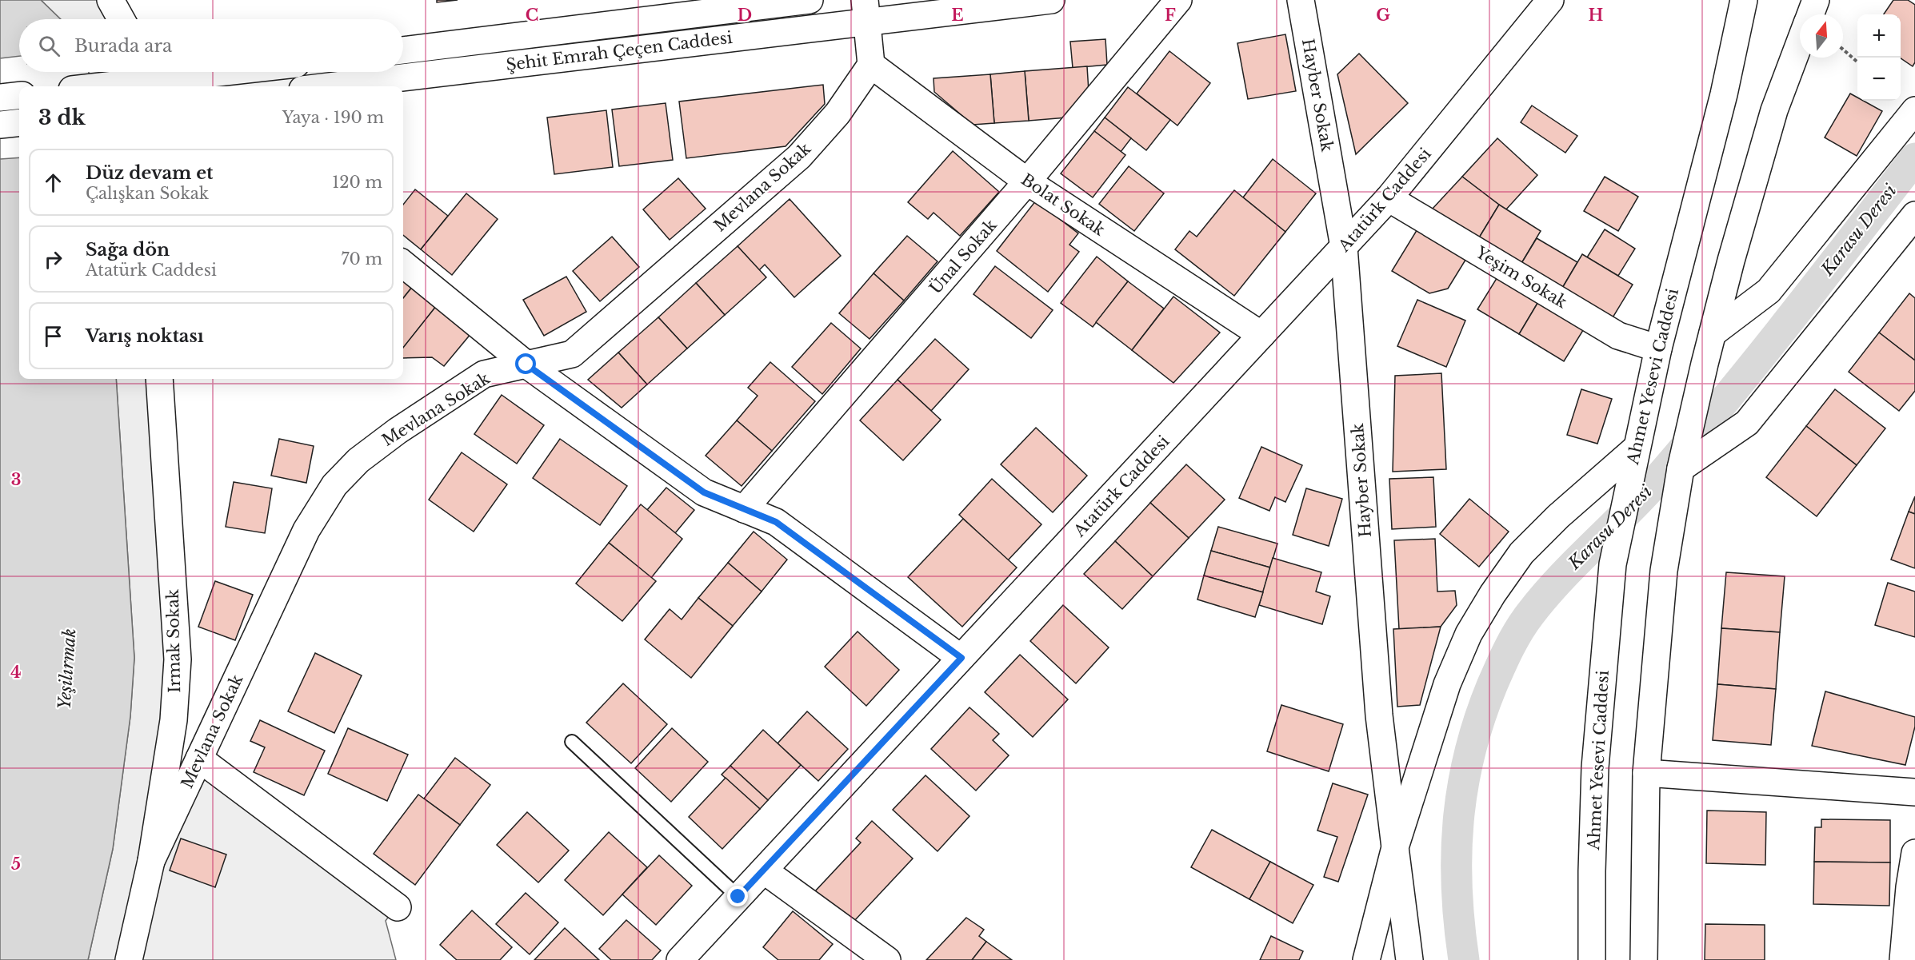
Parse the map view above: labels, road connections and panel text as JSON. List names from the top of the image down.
{
  "streets": {
    "main road": [
      "Şehit Emrah Çeçen Caddesi",
      "Hayber Sokak",
      "Mevlana Sokak",
      "Atatürk Caddesi",
      "Bolat Sokak",
      "Ünal Sokak",
      "Yeşim Sokak",
      "Ahmet Yesevi Caddesi",
      "Irmak Sokak"
    ]
  },
  "crossings": [
    ["Hayber Sokak", "Atatürk Caddesi"],
    ["Mevlana Sokak", "Bolat Sokak"],
    ["Mevlana Sokak", "Irmak Sokak"],
    ["Atatürk Caddesi", "Bolat Sokak"],
    ["Atatürk Caddesi", "Yeşim Sokak"],
    ["Bolat Sokak", "Ünal Sokak"],
    ["Yeşim Sokak", "Ahmet Yesevi Caddesi"]
  ],
  "water": ["Karasu Deresi", "Yeşilırmak"],
  "north": "top",
  "page": {
    "map_buttons": ["+", "−"],
    "search": "Burada ara",
    "heading": ["3 dk", "Yaya · 190 m"],
    "list": [
      ["Düz devam et", "Çalışkan Sokak", "120 m"],
      ["Sağa dön", "Atatürk Caddesi", "70 m"],
      "Varış noktası"
    ]
  },
  "grid": {
    "columns": [
      "C",
      "D",
      "E",
      "F",
      "G",
      "H"
    ],
    "rows": ["3", "4", "5"]
  }
}
